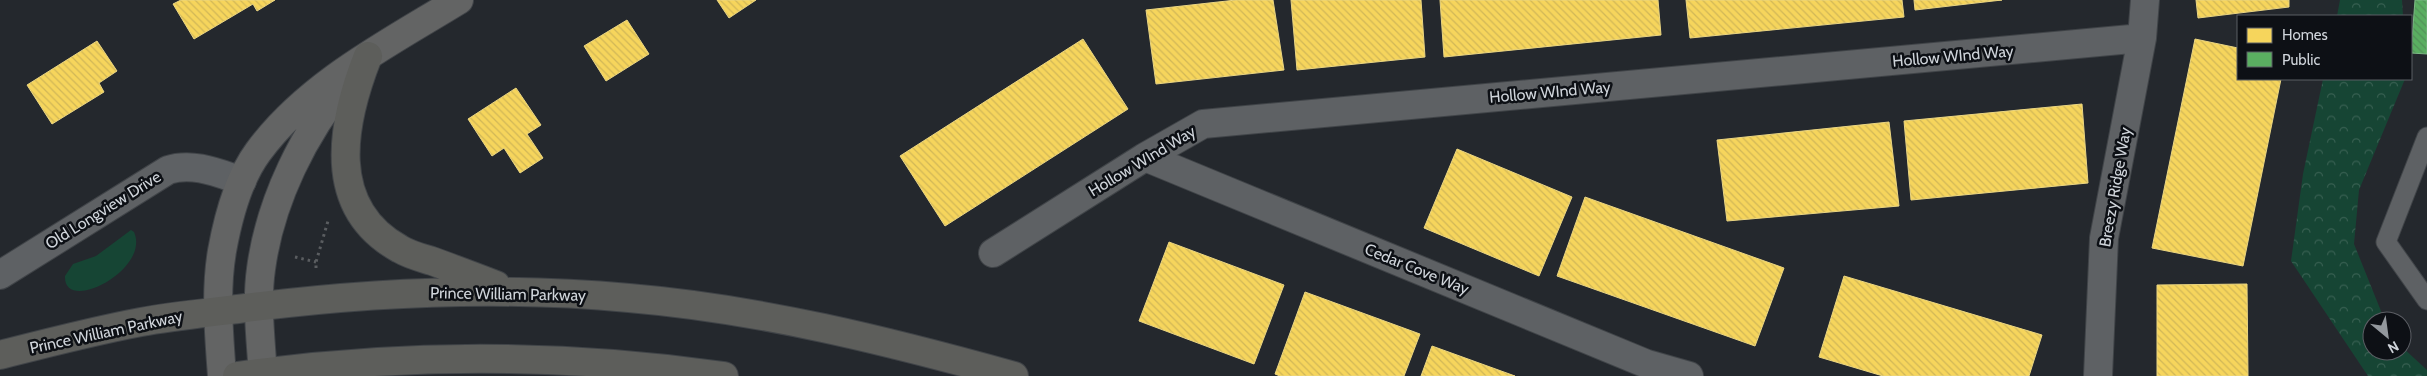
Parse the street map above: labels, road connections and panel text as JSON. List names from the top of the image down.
{
  "streets": {
    "main road": ["Prince William Parkway"],
    "street": [
      "Hollow WInd Way",
      "Breezy Ridge Way",
      "Old Longview Drive",
      "Cedar Cove Way"
    ]
  },
  "crossings": [
    ["Hollow WInd Way", "Breezy Ridge Way"],
    ["Hollow WInd Way", "Cedar Cove Way"]
  ],
  "legend": ["Homes", "Public"],
  "north": "bottom right"
}
